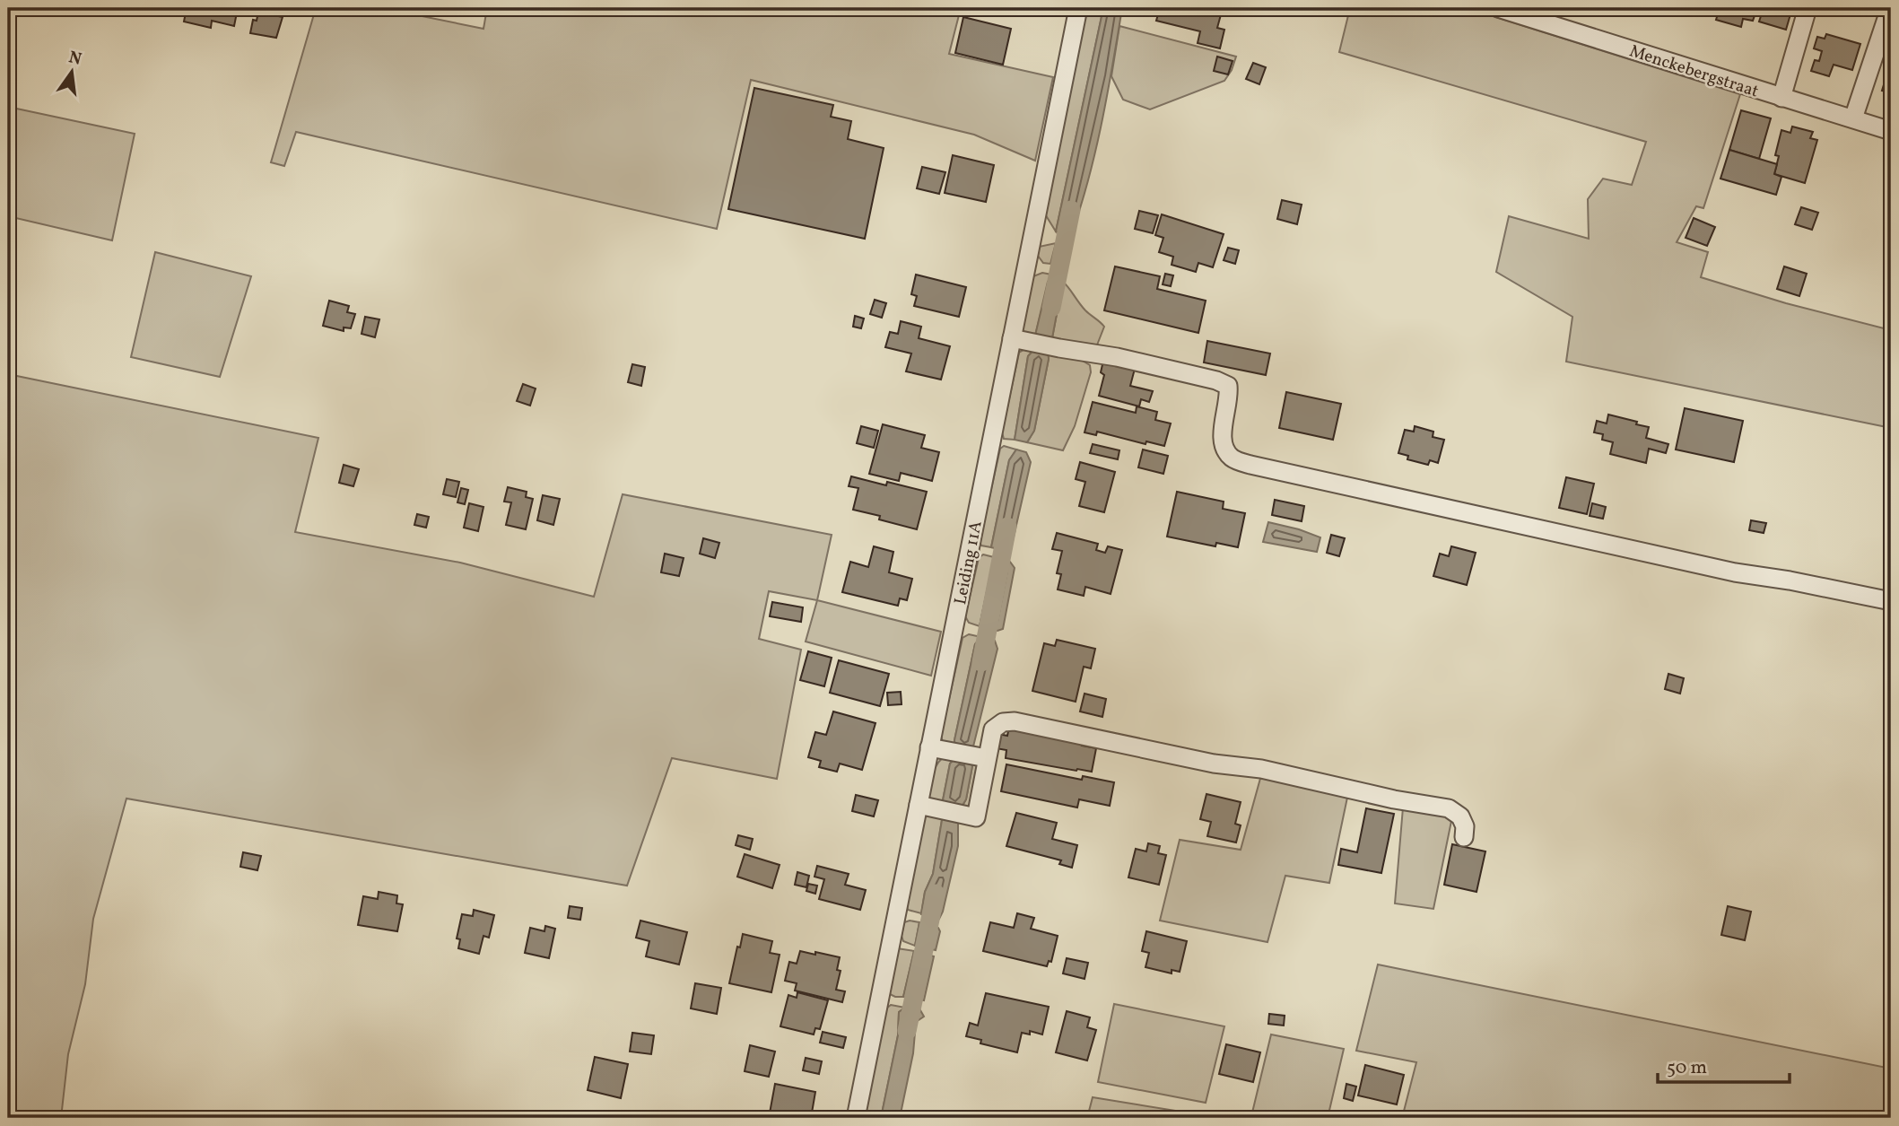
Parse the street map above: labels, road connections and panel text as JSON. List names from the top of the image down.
{
  "streets": {
    "street": ["Menckebergstraat", "Leiding 11A"]
  },
  "scale_bar": "50 m",
  "north": "top"
}
